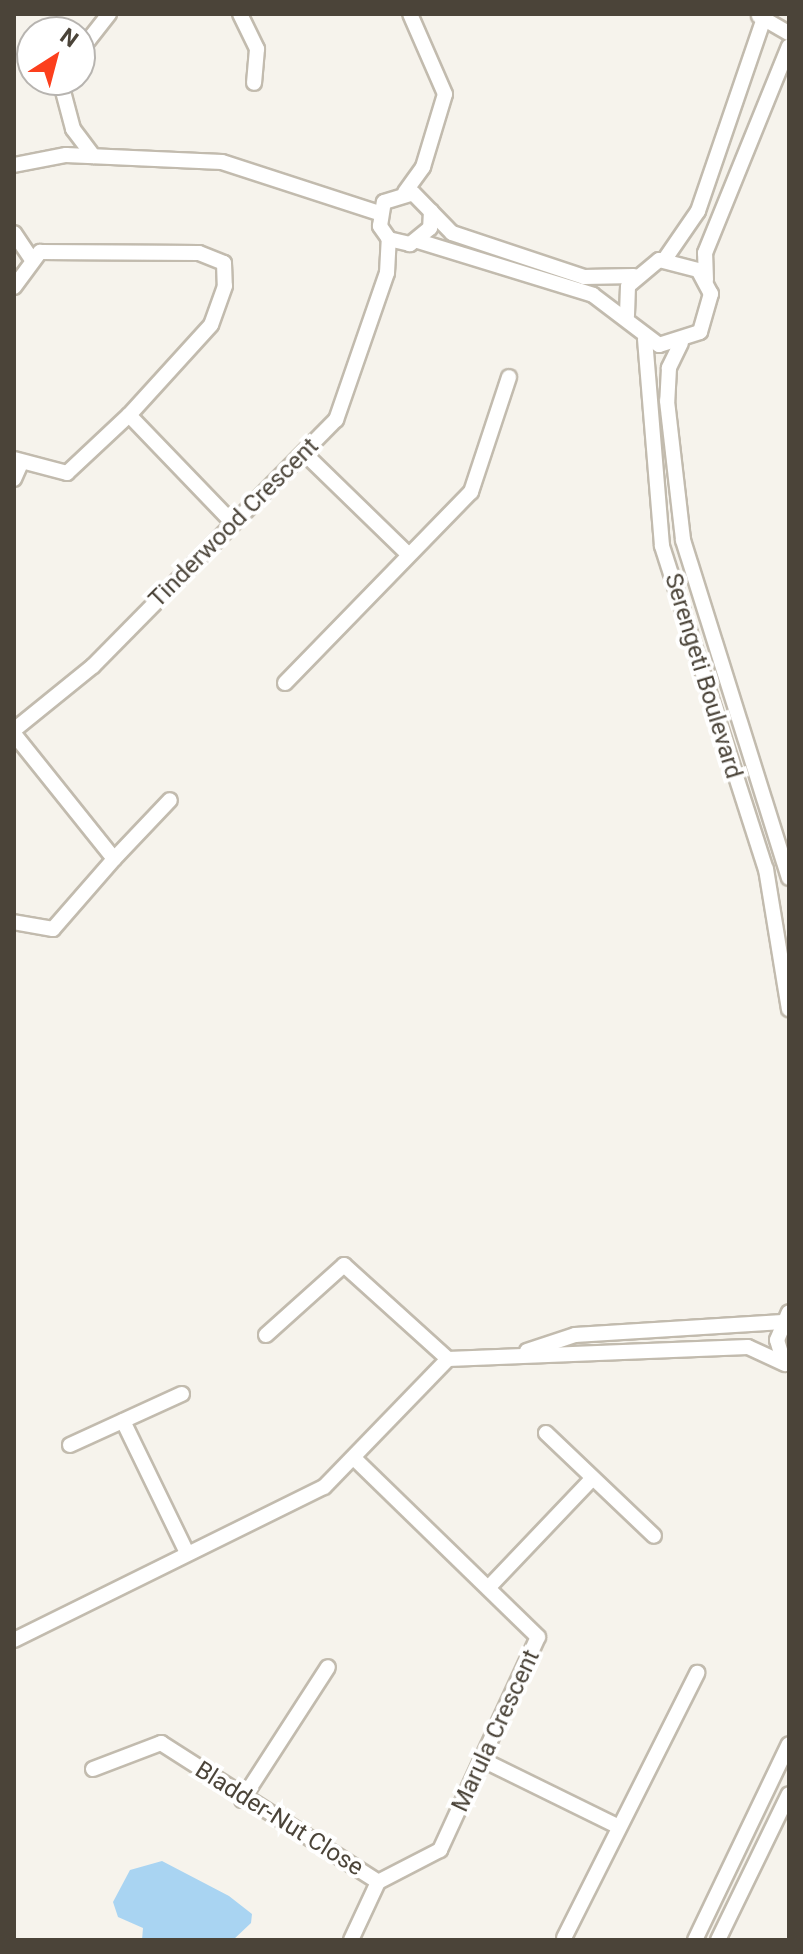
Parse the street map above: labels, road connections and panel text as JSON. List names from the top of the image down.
{
  "streets": {
    "street": [
      "Tinderwood Crescent",
      "Serengeti Boulevard",
      "Marula Crescent",
      "Bladder-Nut Close"
    ]
  },
  "crossings": [
    ["Marula Crescent", "Bladder-Nut Close"]
  ],
  "north": "top right"
}
